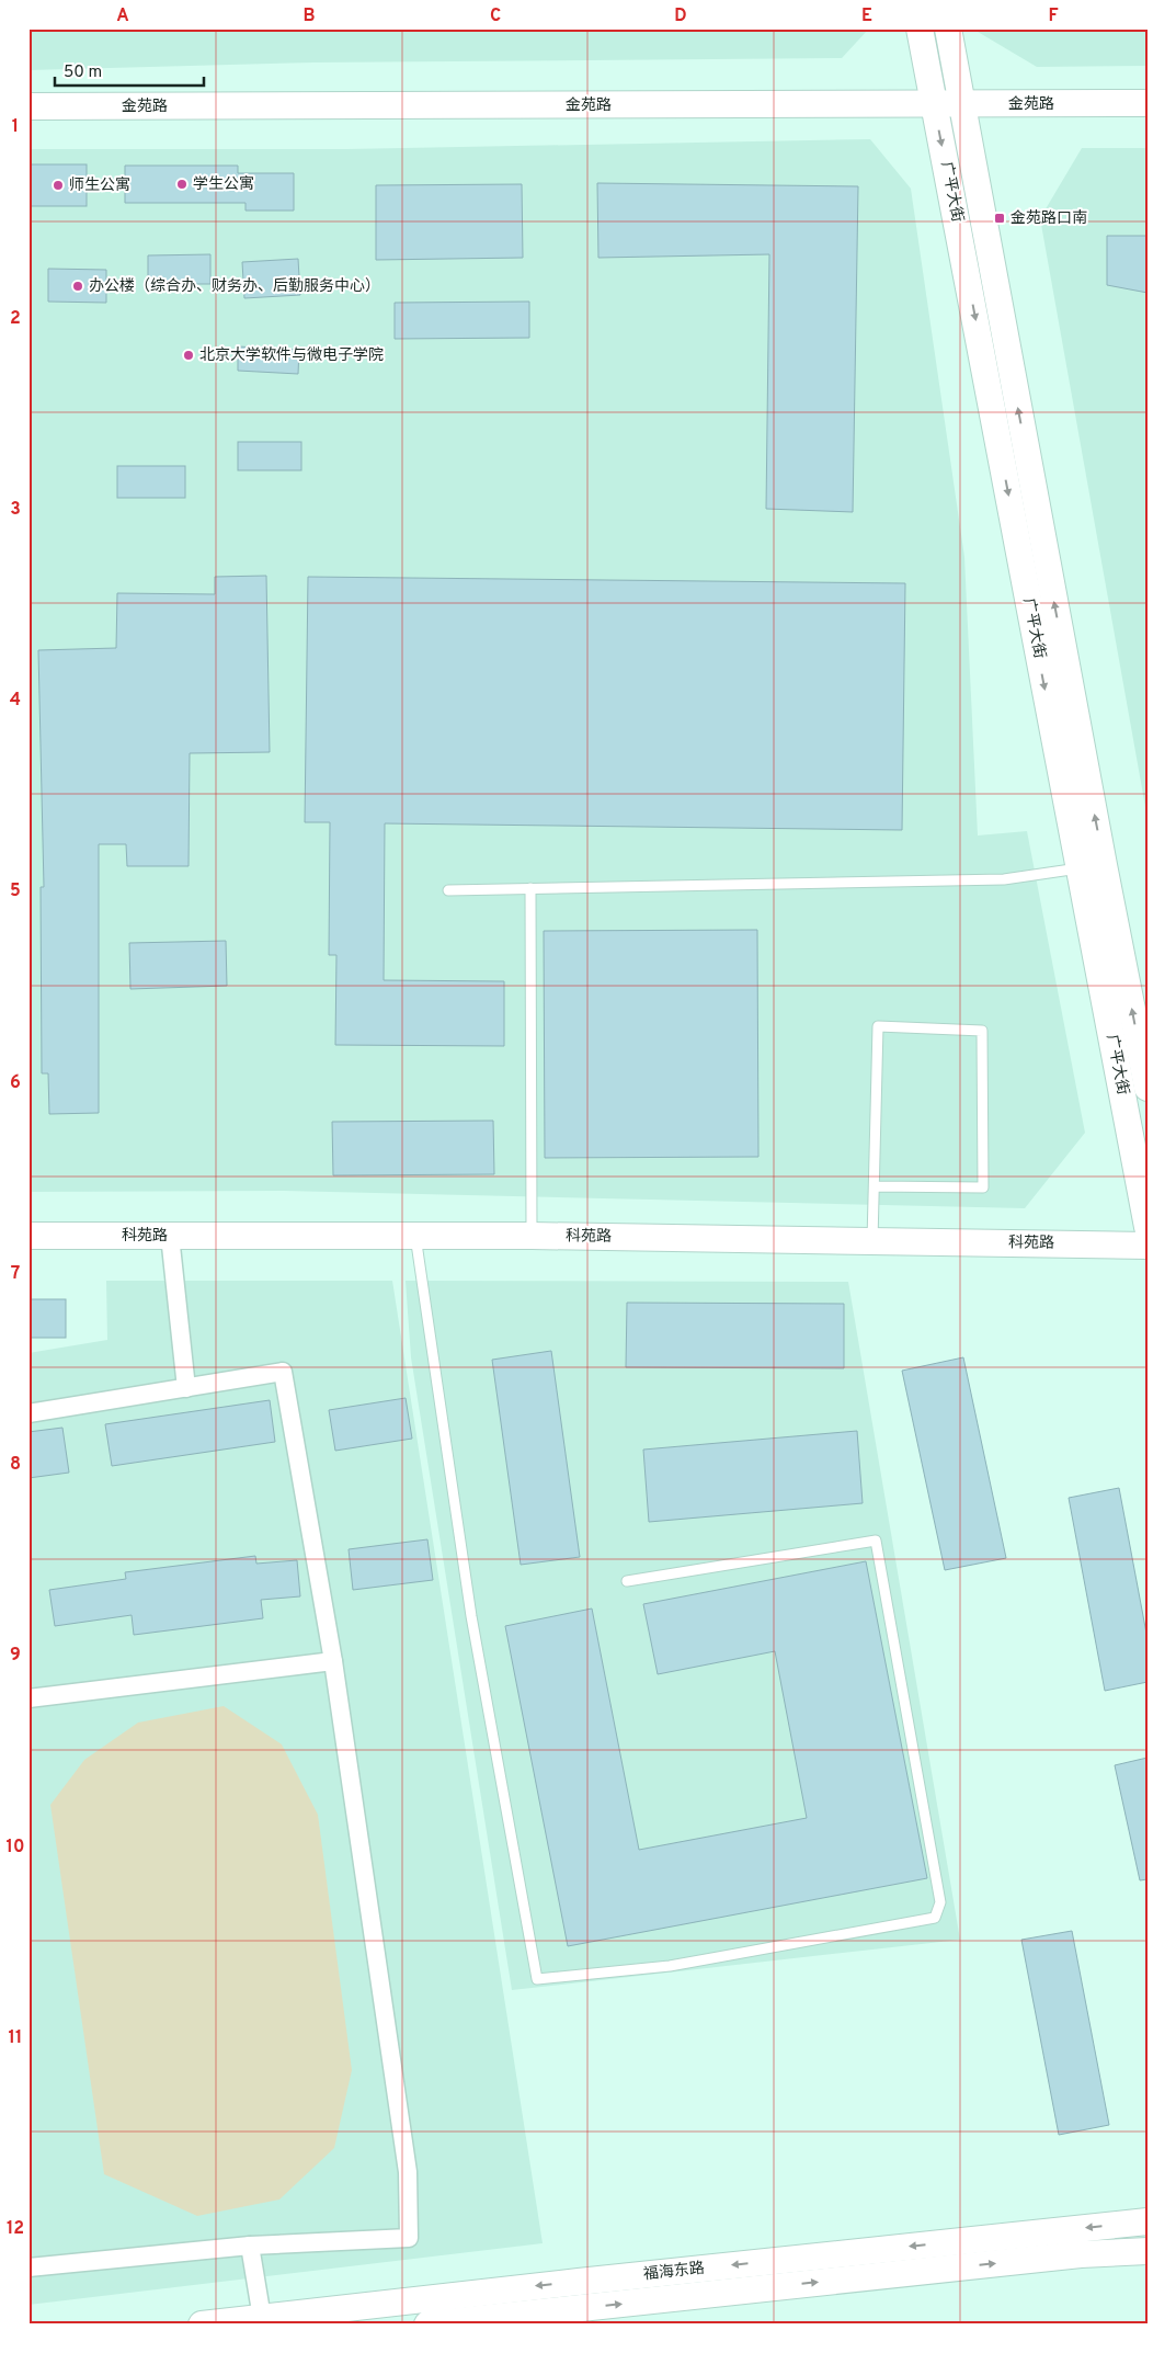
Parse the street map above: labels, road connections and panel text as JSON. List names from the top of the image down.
{
  "streets": {
    "street": [
      "金苑路",
      "广平大街",
      "科苑路",
      "福海东路"
    ]
  },
  "crossings": [
    ["金苑路", "广平大街"]
  ],
  "places": {
    "other": [
      "学生公寓",
      "师生公寓",
      "办公楼（综合办、财务办、后勤服务中心）",
      "北京大学软件与微电子学院"
    ],
    "transit": ["金苑路口南"]
  },
  "scale_bar": "50 m",
  "grid": {
    "columns": [
      "A",
      "B",
      "C",
      "D",
      "E",
      "F"
    ],
    "rows": [
      "1",
      "2",
      "3",
      "4",
      "5",
      "6",
      "7",
      "8",
      "9",
      "10",
      "11",
      "12"
    ]
  }
}
